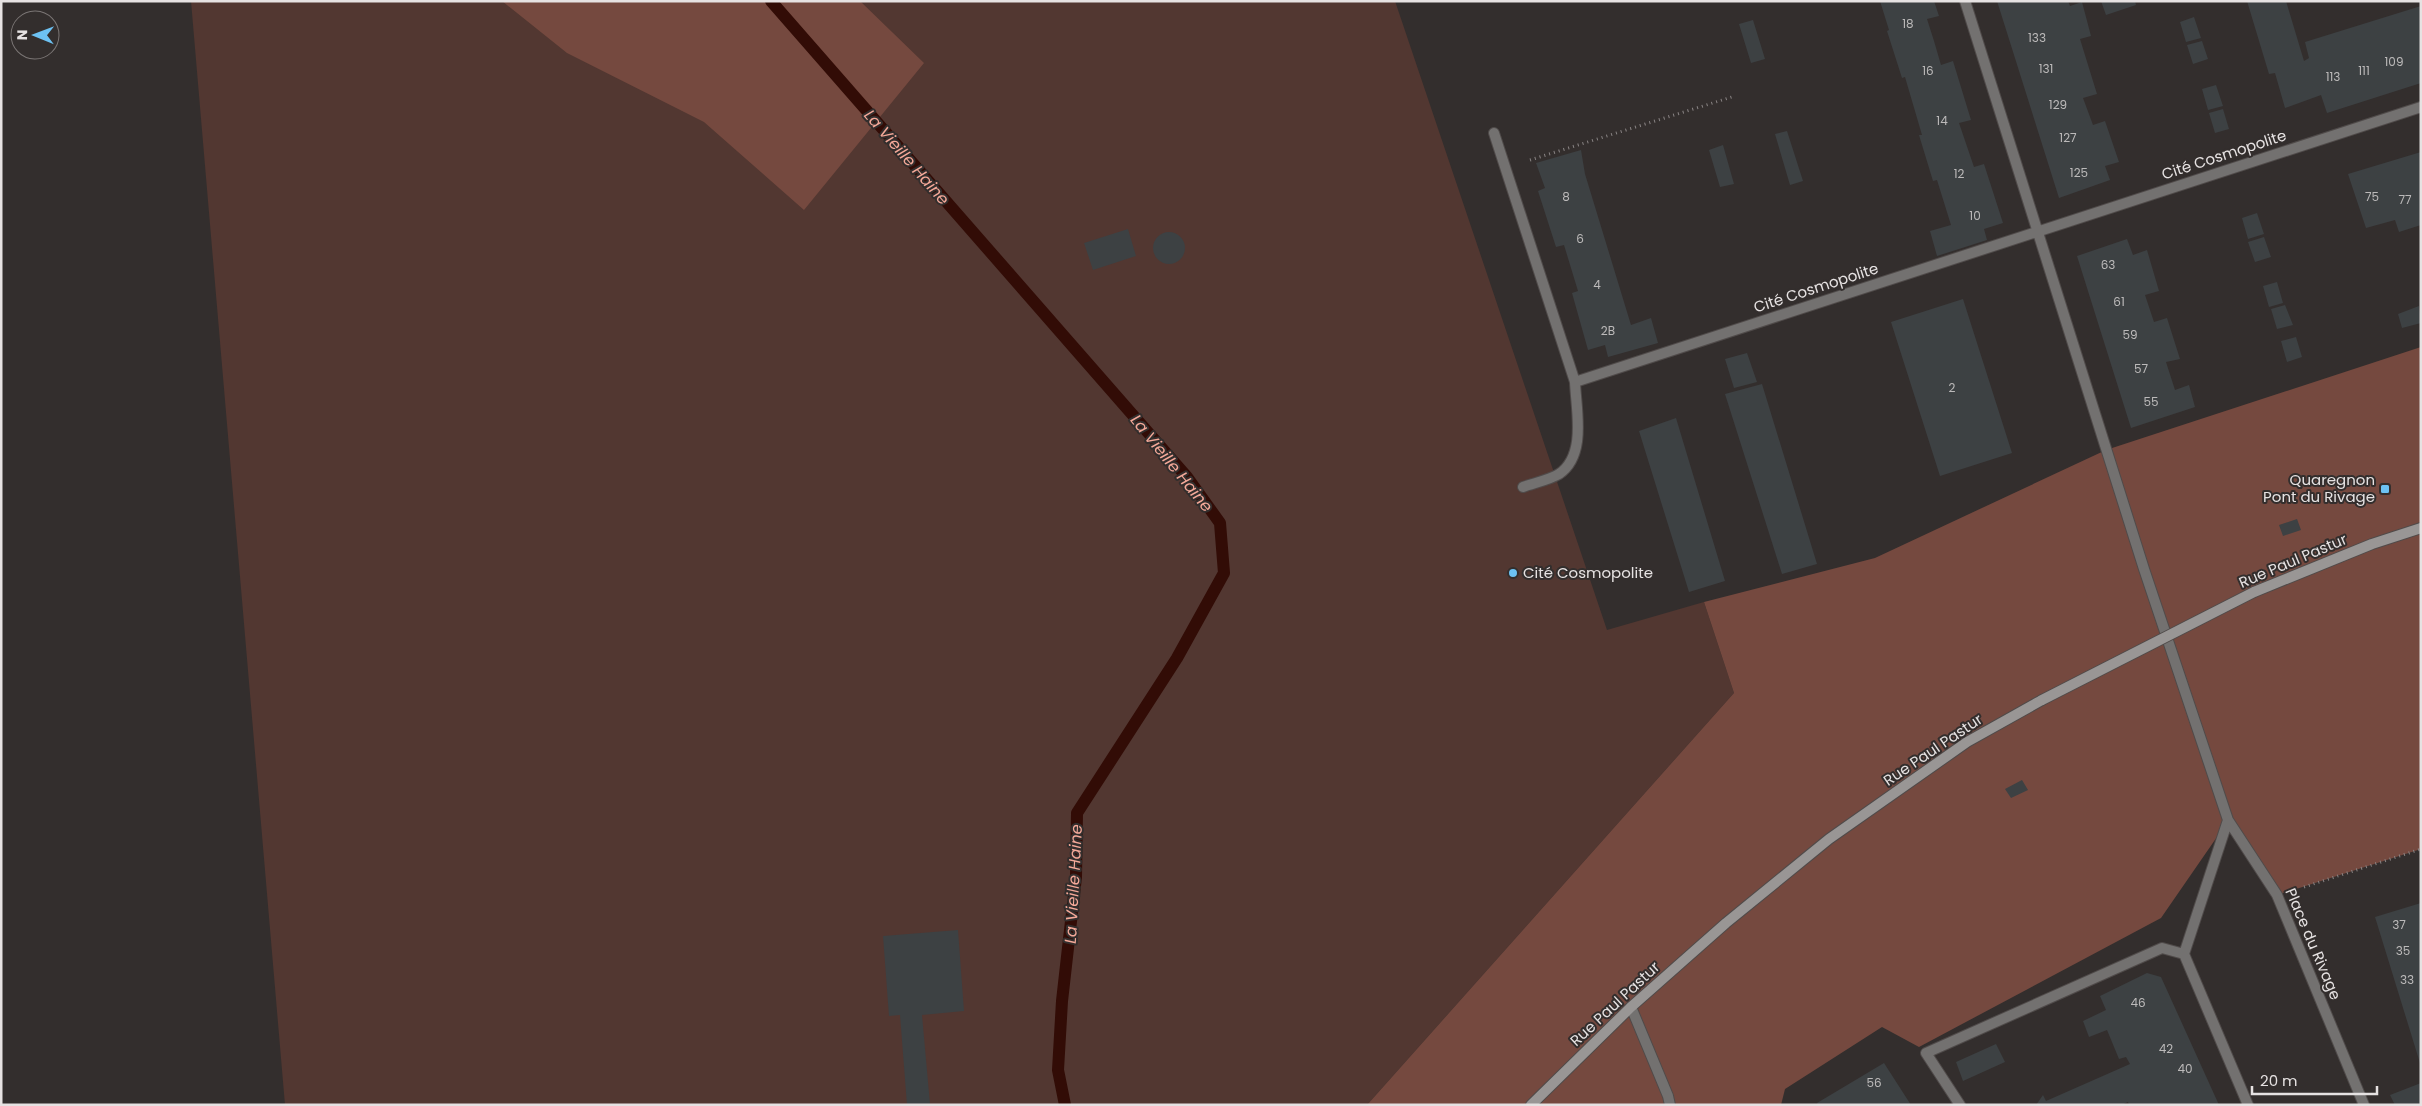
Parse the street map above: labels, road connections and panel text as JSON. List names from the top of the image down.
{
  "streets": {
    "main road": ["Rue Paul Pastur"],
    "street": ["Cité Cosmopolite", "Place du Rivage"]
  },
  "crossings": [
    ["Cité Cosmopolite", "Place du Rivage"]
  ],
  "water": ["La Vieille Haine"],
  "places": {
    "transit": ["Quaregnon Pont du Rivage"],
    "other": ["Cité Cosmopolite"]
  },
  "house_numbers": [
    "18",
    "133",
    "109",
    "131",
    "16",
    "111",
    "113",
    "129",
    "14",
    "127",
    "125",
    "12",
    "8",
    "75",
    "77",
    "10",
    "6",
    "63",
    "4",
    "61",
    "2B",
    "59",
    "57",
    "2",
    "55",
    "37",
    "35",
    "33",
    "46",
    "42",
    "40",
    "56"
  ],
  "scale_bar": "20 m",
  "north": "left"
}
